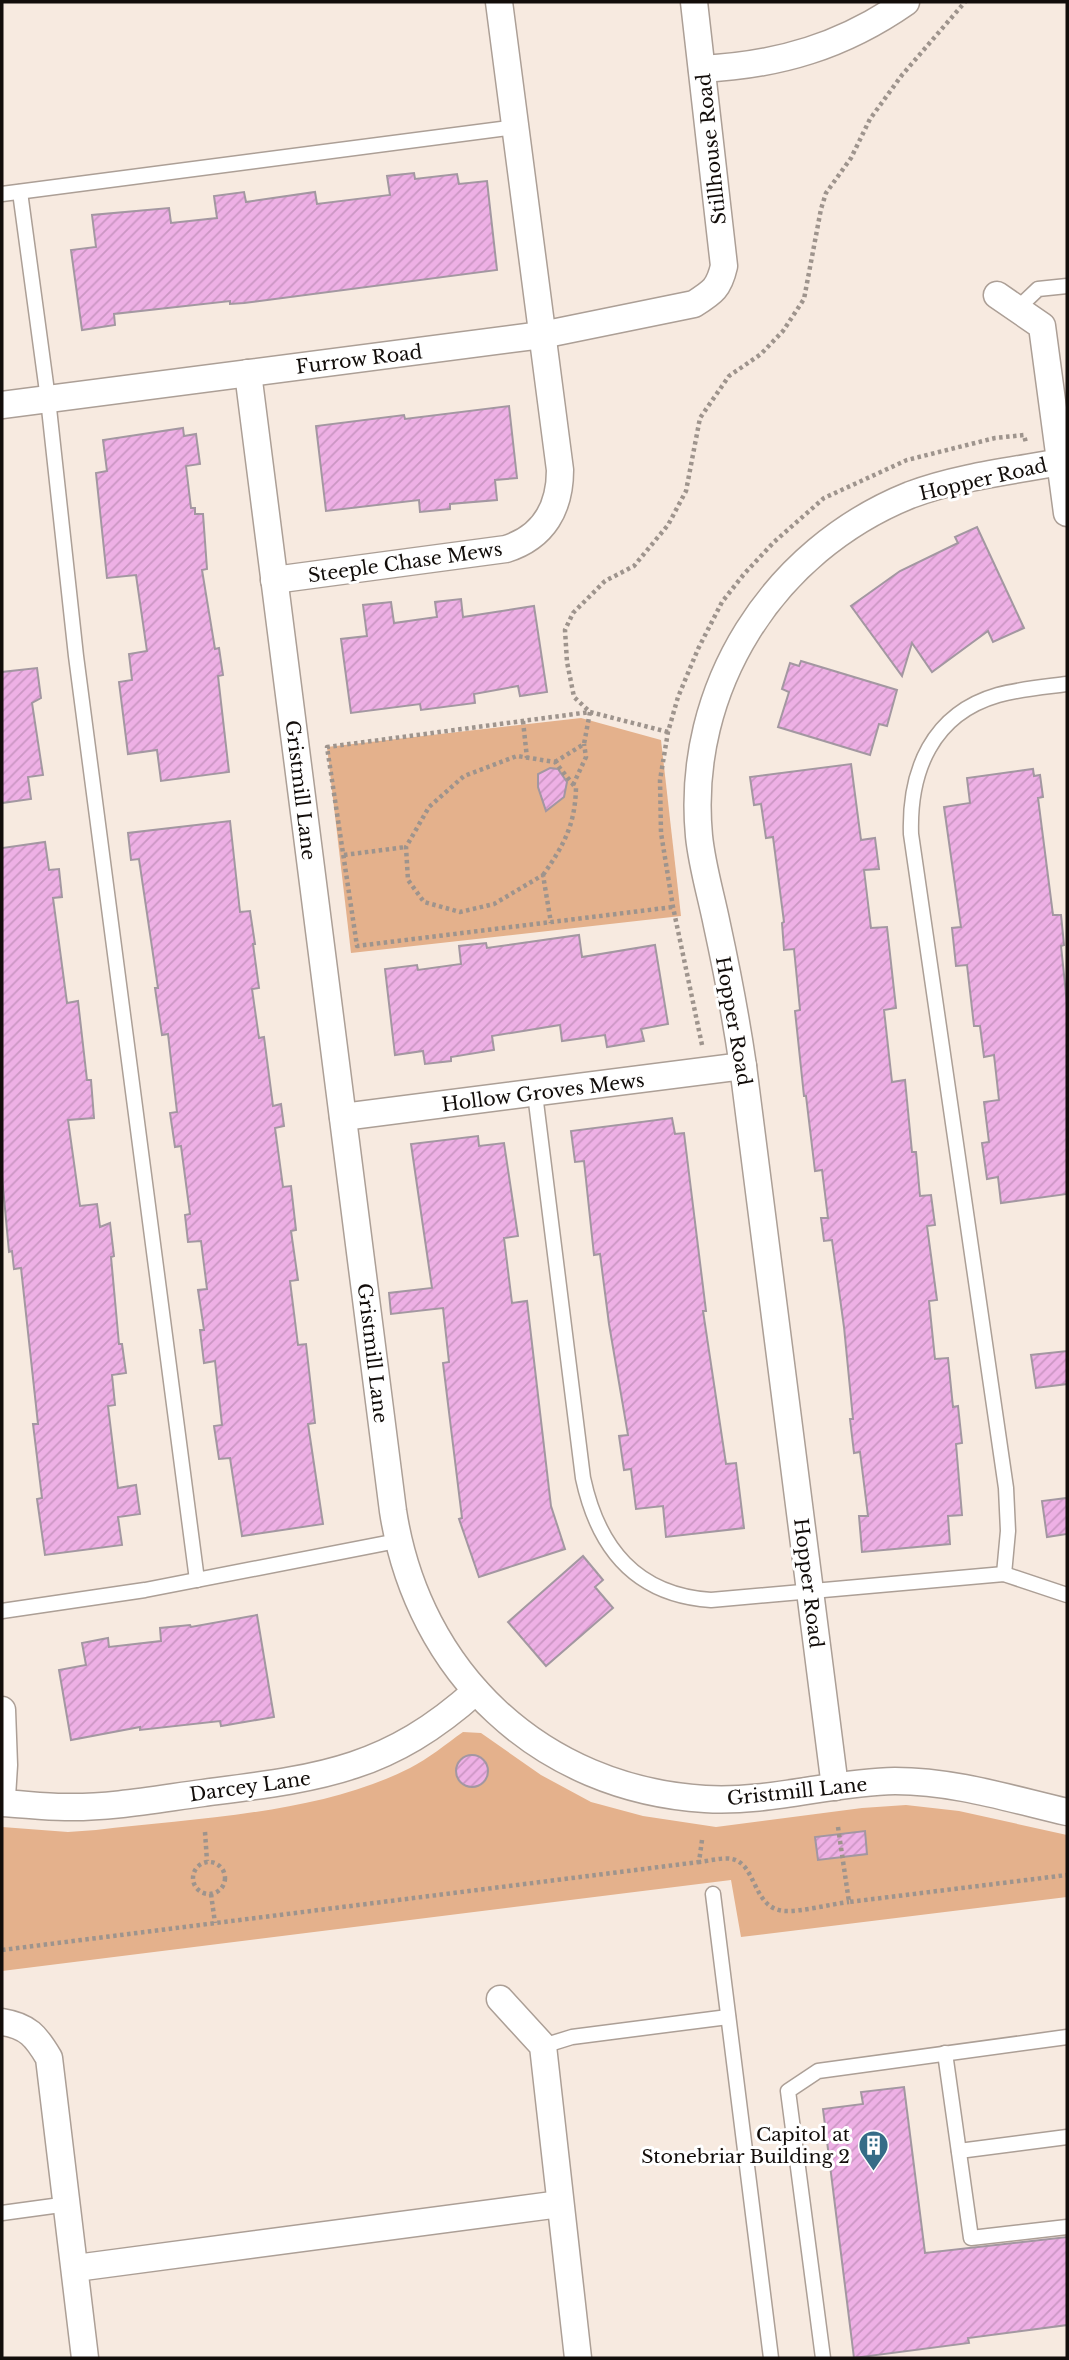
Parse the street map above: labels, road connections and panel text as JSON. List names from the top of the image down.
{
  "streets": {
    "street": [
      "Stillhouse Road",
      "Furrow Road",
      "Hopper Road",
      "Steeple Chase Mews",
      "Gristmill Lane",
      "Hollow Groves Mews",
      "Darcey Lane"
    ]
  },
  "crossings": [
    ["Stillhouse Road", "Furrow Road"],
    ["Furrow Road", "Steeple Chase Mews"],
    ["Furrow Road", "Gristmill Lane"],
    ["Hopper Road", "Gristmill Lane"],
    ["Hopper Road", "Hollow Groves Mews"],
    ["Steeple Chase Mews", "Gristmill Lane"],
    ["Gristmill Lane", "Hollow Groves Mews"],
    ["Gristmill Lane", "Darcey Lane"]
  ],
  "places": {
    "building": ["Capitol at Stonebriar Building 2"]
  }
}
